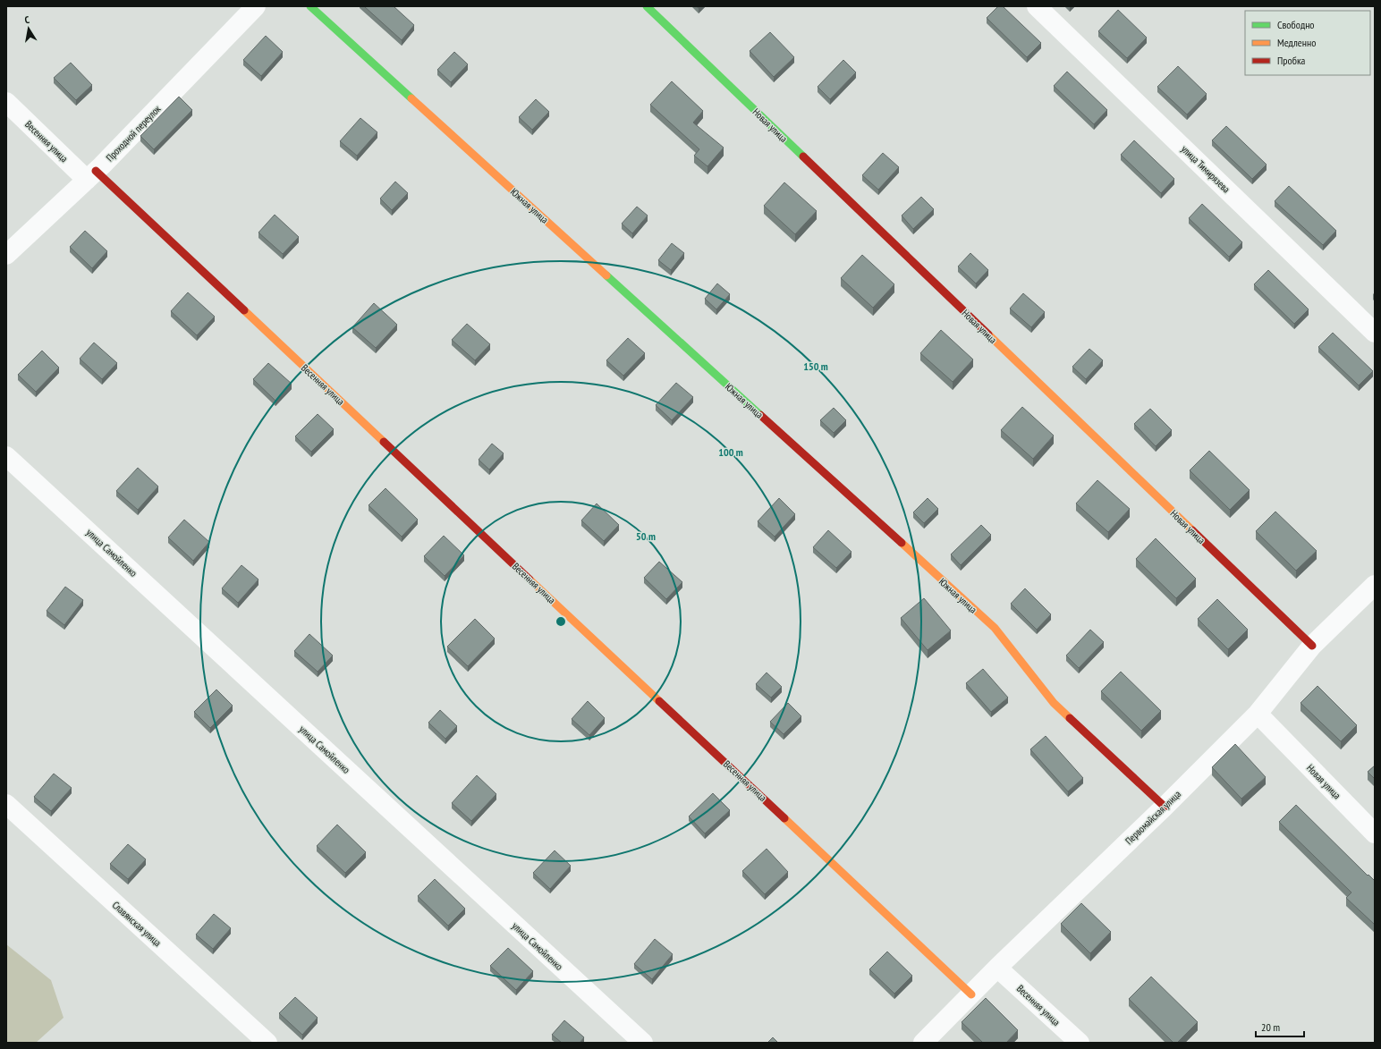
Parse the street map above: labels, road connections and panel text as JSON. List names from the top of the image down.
{
  "streets": {
    "street": [
      "Новая улица",
      "Проходной переулок",
      "Весенняя улица",
      "улица Тимирязева",
      "Южная улица",
      "улица Самойленко",
      "Первомайская улица",
      "Славянская улица"
    ]
  },
  "crossings": [
    ["Новая улица", "Первомайская улица"],
    ["Проходной переулок", "Весенняя улица"],
    ["Весенняя улица", "Первомайская улица"],
    ["Южная улица", "Первомайская улица"]
  ],
  "legend": ["Свободно", "Медленно", "Пробка"],
  "scale_bar": "20 m",
  "north": "top",
  "rings": ["150 m", "100 m", "50 m"]
}
